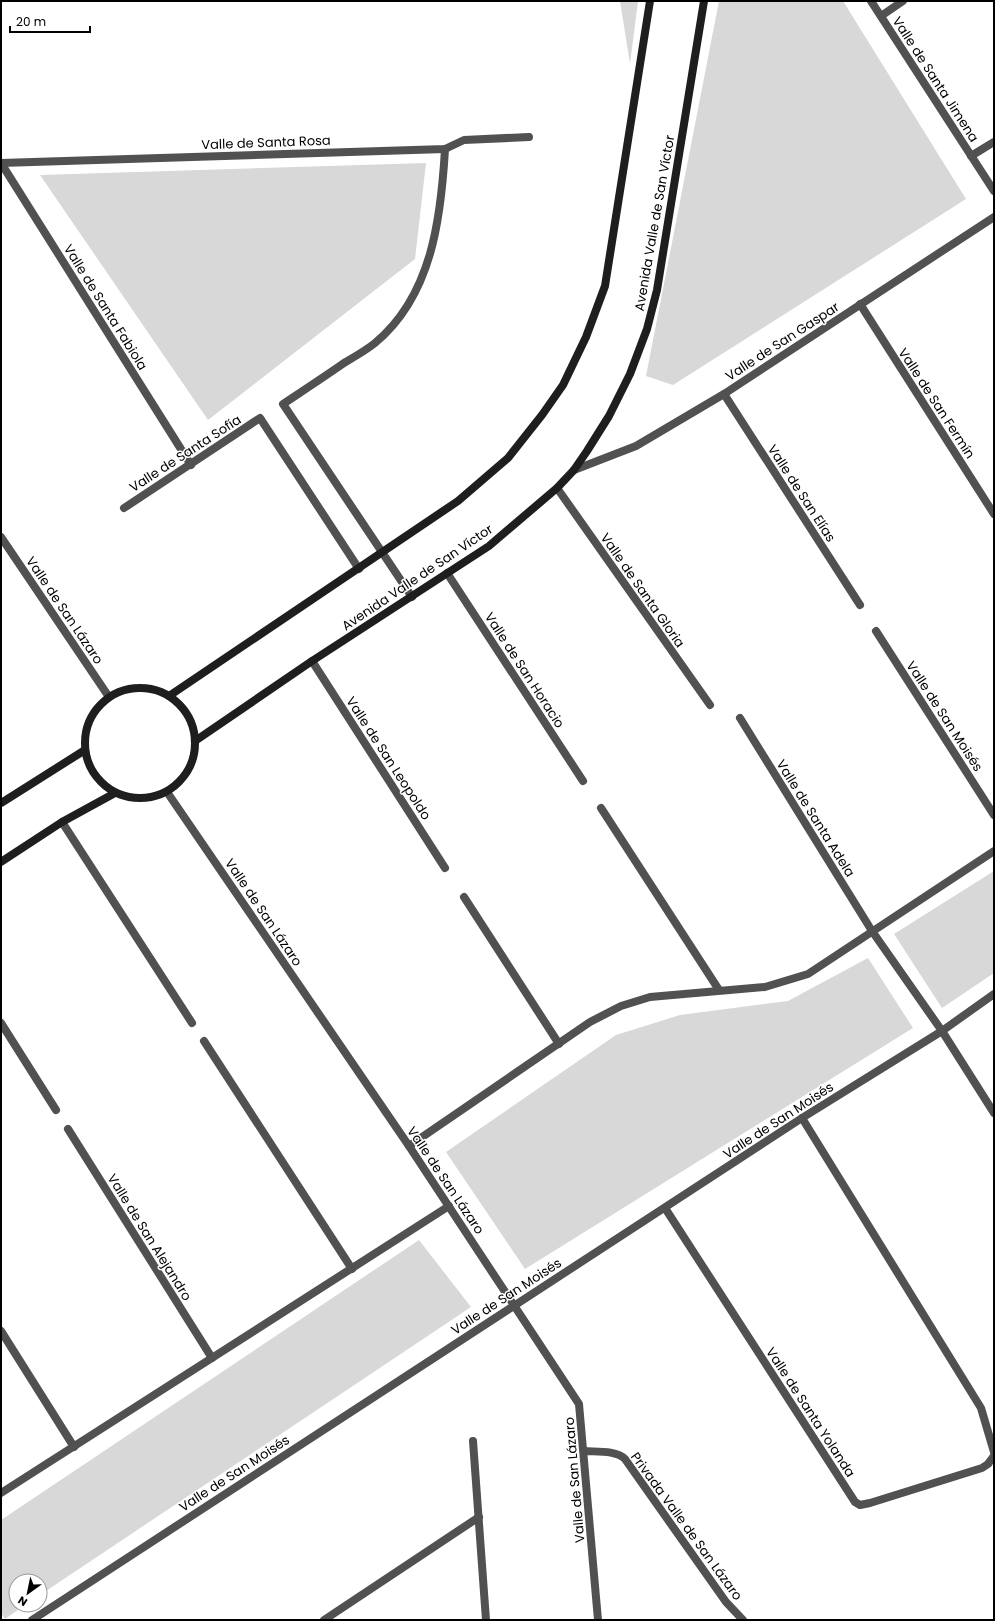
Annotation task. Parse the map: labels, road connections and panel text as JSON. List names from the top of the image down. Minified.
{"streets":{"street":["Valle de Santa Jimena","Valle de Santa Rosa","Avenida Valle de San Víctor","Valle de Santa Fabiola","Valle de San Gaspar","Valle de San Fermín","Valle de Santa Sofía","Valle de San Elías","Valle de Santa Gloria","Valle de San Lázaro","Valle de San Horacio","Valle de San Moisés","Valle de San Leopoldo","Valle de Santa Adela","Valle de San Alejandro","Valle de Santa Yolanda","Privada Valle de San Lázaro"]},"crossings":[["Valle de Santa Rosa","Valle de Santa Fabiola"],["Avenida Valle de San Víctor","Valle de San Gaspar"],["Avenida Valle de San Víctor","Valle de Santa Gloria"],["Avenida Valle de San Víctor","Valle de San Lázaro"],["Avenida Valle de San Víctor","Valle de San Horacio"],["Avenida Valle de San Víctor","Valle de San Leopoldo"],["Valle de Santa Fabiola","Valle de Santa Sofía"],["Valle de San Gaspar","Valle de San Fermín"],["Valle de San Gaspar","Valle de San Elías"],["Valle de San Lázaro","Valle de San Moisés"],["Valle de San Lázaro","Privada Valle de San Lázaro"],["Valle de San Moisés","Valle de Santa Adela"],["Valle de San Moisés","Valle de Santa Yolanda"]],"scale_bar":"20 m","north":"bottom left"}
